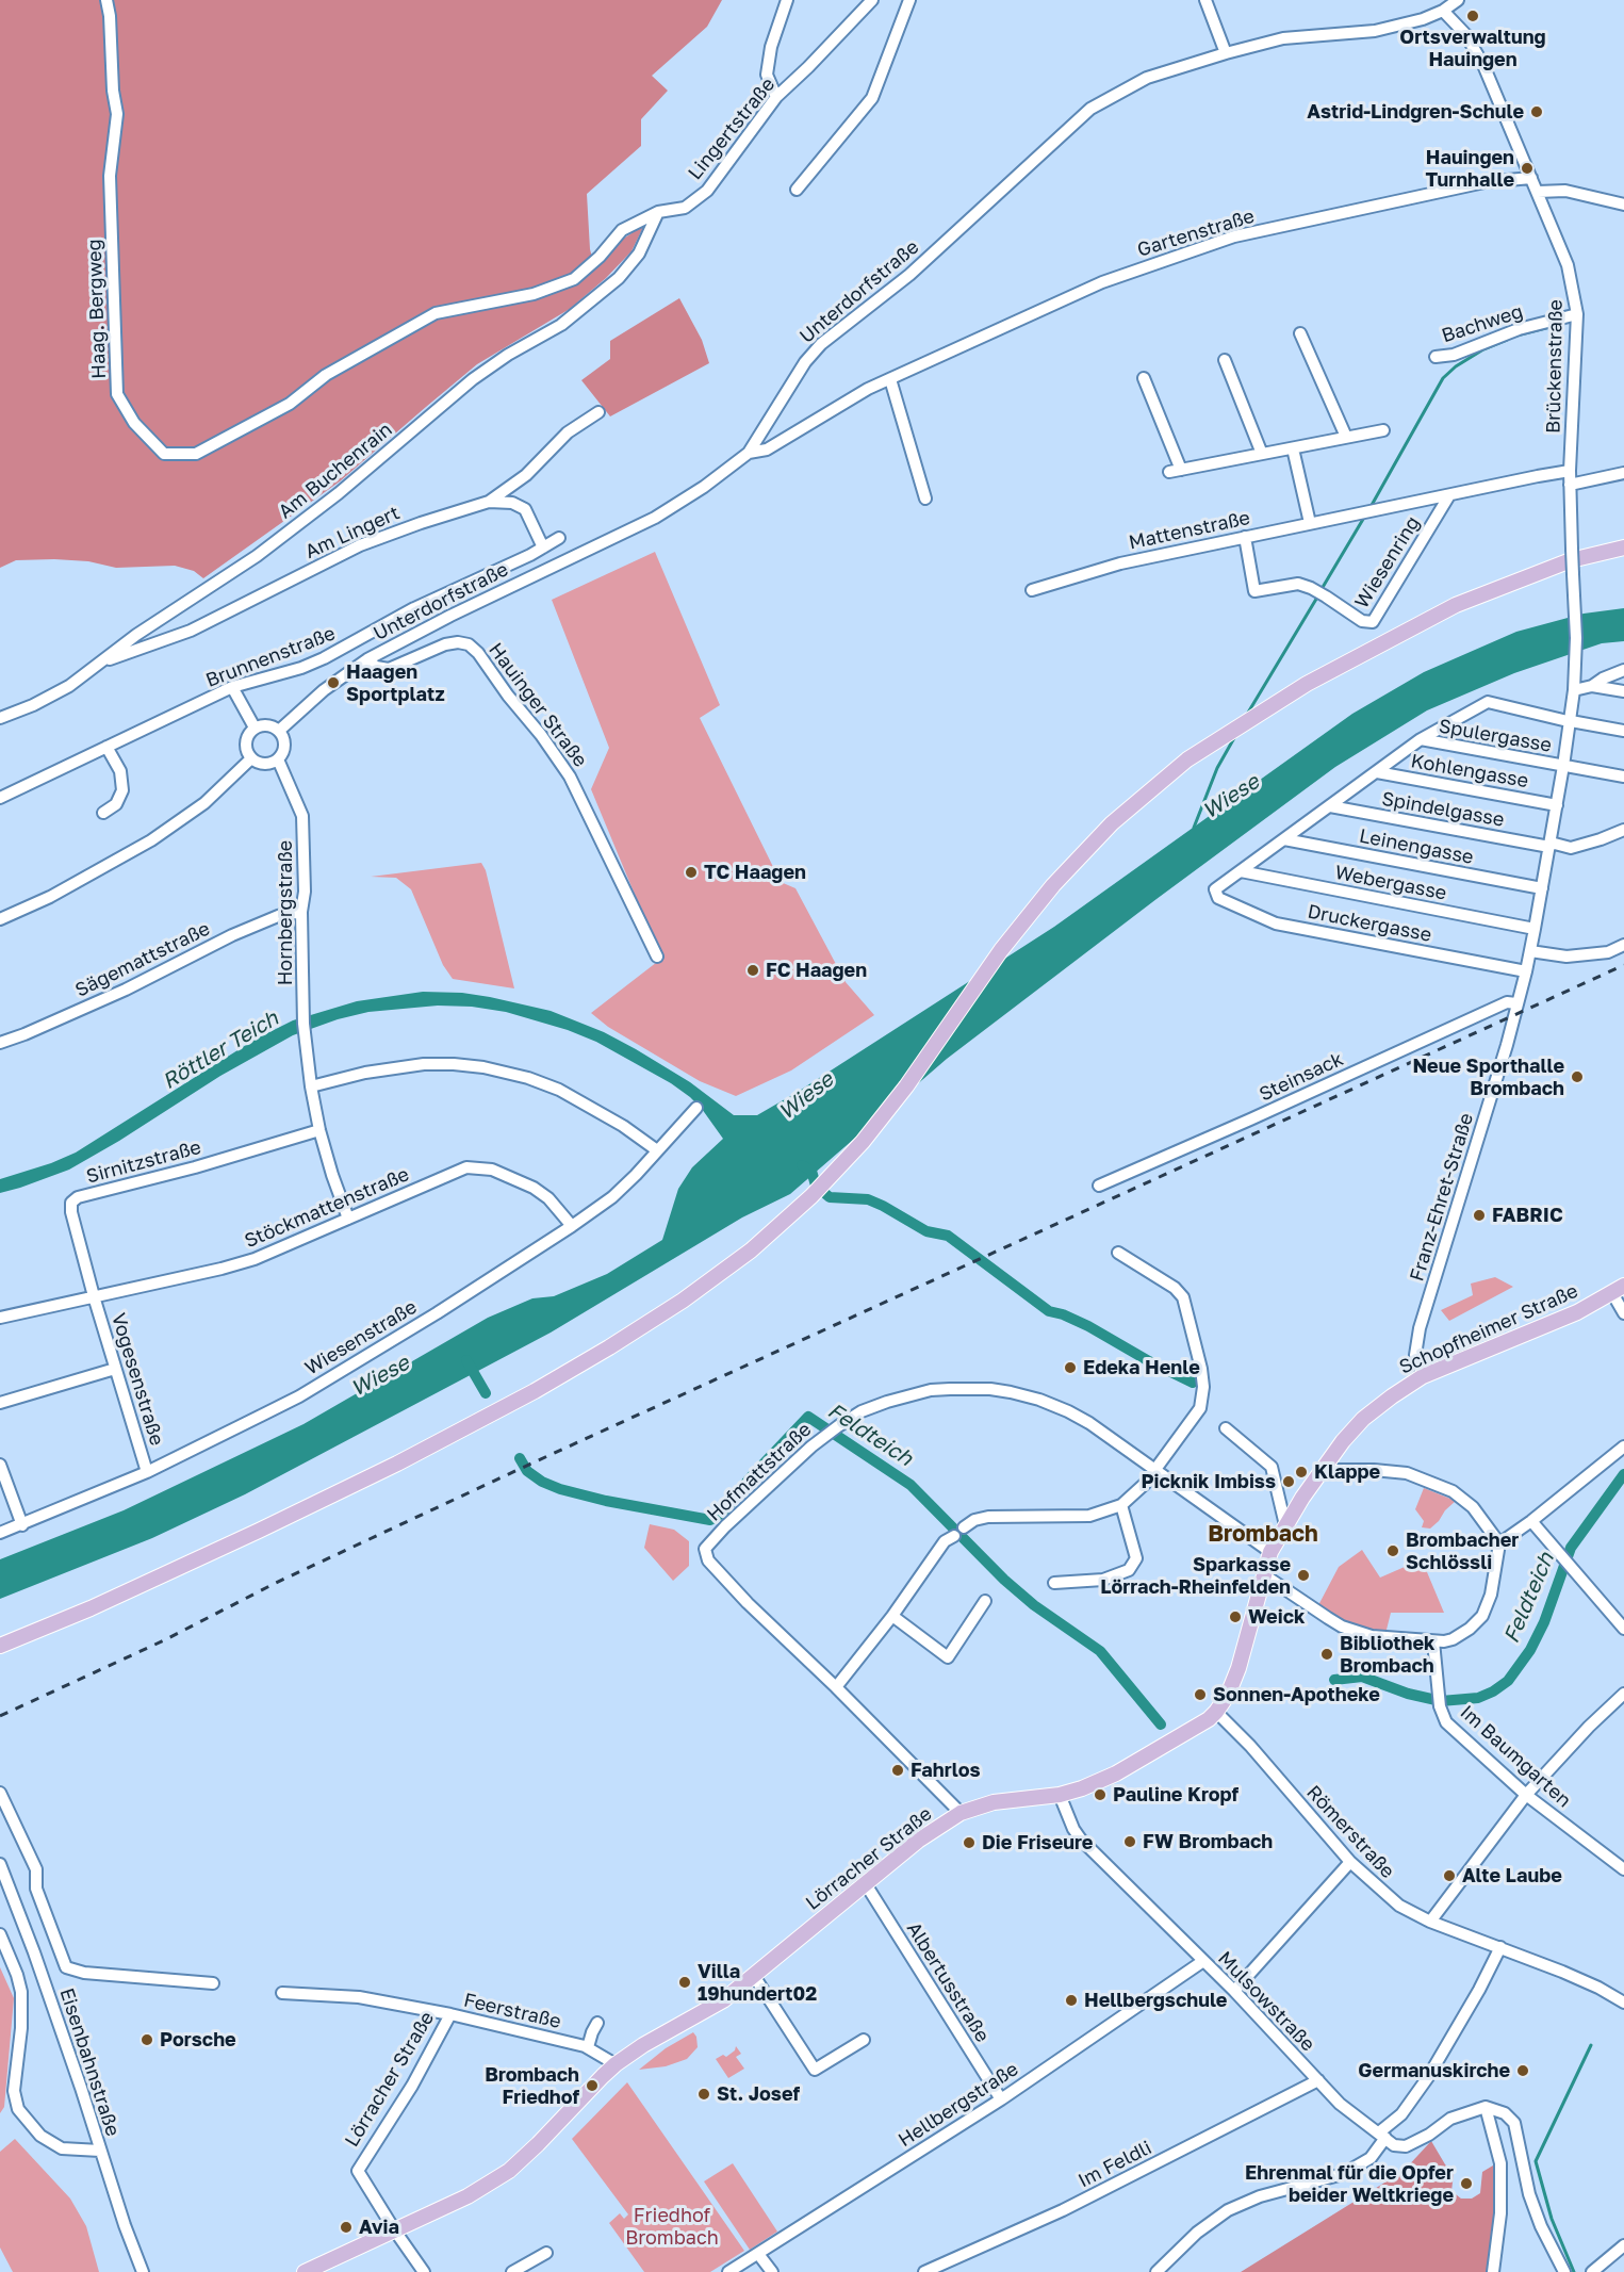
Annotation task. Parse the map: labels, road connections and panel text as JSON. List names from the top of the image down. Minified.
{"streets":{"main road":["Schopfheimer Straße","Lörracher Straße"],"street":["Lingertstraße","Gartenstraße","Unterdorfstraße","Haag. Bergweg","Bachweg","Brückenstraße","Am Buchenrain","Mattenstraße","Am Lingert","Wiesenring","Brunnenstraße","Hauinger Straße","Spulergasse","Kohlengasse","Spindelgasse","Leinengasse","Webergasse","Hornbergstraße","Druckergasse","Sägemattstraße","Steinsack","Sirnitzstraße","Franz-Ehret-Straße","Stöckmattenstraße","Wiesenstraße","Vogesenstraße","Hofmattstraße","Im Baumgarten","Römerstraße","Albertusstraße","Mulsowstraße","Feerstraße","Eisenbahnstraße","Hellbergstraße","Im Feldli"]},"crossings":[["Lingertstraße","Haag. Bergweg"],["Lingertstraße","Am Buchenrain"],["Gartenstraße","Unterdorfstraße"],["Gartenstraße","Brückenstraße"],["Unterdorfstraße","Brückenstraße"],["Unterdorfstraße","Hauinger Straße"],["Unterdorfstraße","Hornbergstraße"],["Bachweg","Brückenstraße"],["Brückenstraße","Wiesenring"],["Am Buchenrain","Am Lingert"],["Mattenstraße","Wiesenring"],["Spindelgasse","Franz-Ehret-Straße"],["Leinengasse","Franz-Ehret-Straße"],["Webergasse","Druckergasse"],["Webergasse","Franz-Ehret-Straße"],["Hornbergstraße","Sägemattstraße"],["Hornbergstraße","Sirnitzstraße"],["Hornbergstraße","Stöckmattenstraße"],["Druckergasse","Franz-Ehret-Straße"],["Steinsack","Franz-Ehret-Straße"],["Sirnitzstraße","Stöckmattenstraße"],["Sirnitzstraße","Vogesenstraße"],["Franz-Ehret-Straße","Schopfheimer Straße"],["Stöckmattenstraße","Wiesenstraße"],["Stöckmattenstraße","Vogesenstraße"],["Schopfheimer Straße","Hofmattstraße"],["Schopfheimer Straße","Im Baumgarten"],["Schopfheimer Straße","Lörracher Straße"],["Wiesenstraße","Vogesenstraße"],["Hofmattstraße","Im Baumgarten"],["Hofmattstraße","Lörracher Straße"],["Im Baumgarten","Lörracher Straße"],["Römerstraße","Lörracher Straße"],["Lörracher Straße","Albertusstraße"],["Lörracher Straße","Mulsowstraße"],["Lörracher Straße","Feerstraße"],["Albertusstraße","Hellbergstraße"],["Mulsowstraße","Hellbergstraße"],["Mulsowstraße","Im Feldli"]],"districts":["Brombach"],"water":["Wiese","Röttler Teich","Feldteich"],"parks":["Friedhof Brombach"],"places":["Ortsverwaltung Hauingen","Astrid-Lindgren-Schule","Hauingen Turnhalle","Haagen Sportplatz","TC Haagen","FC Haagen","Neue Sporthalle Brombach","FABRIC","Edeka Henle","Klappe","Picknik Imbiss","Brombacher Schlössli","Sparkasse Lörrach-Rheinfelden","Weick","Bibliothek Brombach","Sonnen-Apotheke","Fahrlos","Pauline Kropf","FW Brombach","Die Friseure","Alte Laube","Villa 19hundert02","Hellbergschule","Porsche","Germanuskirche","Brombach Friedhof","St. Josef","Ehrenmal für die Opfer beider Weltkriege","Avia"]}
